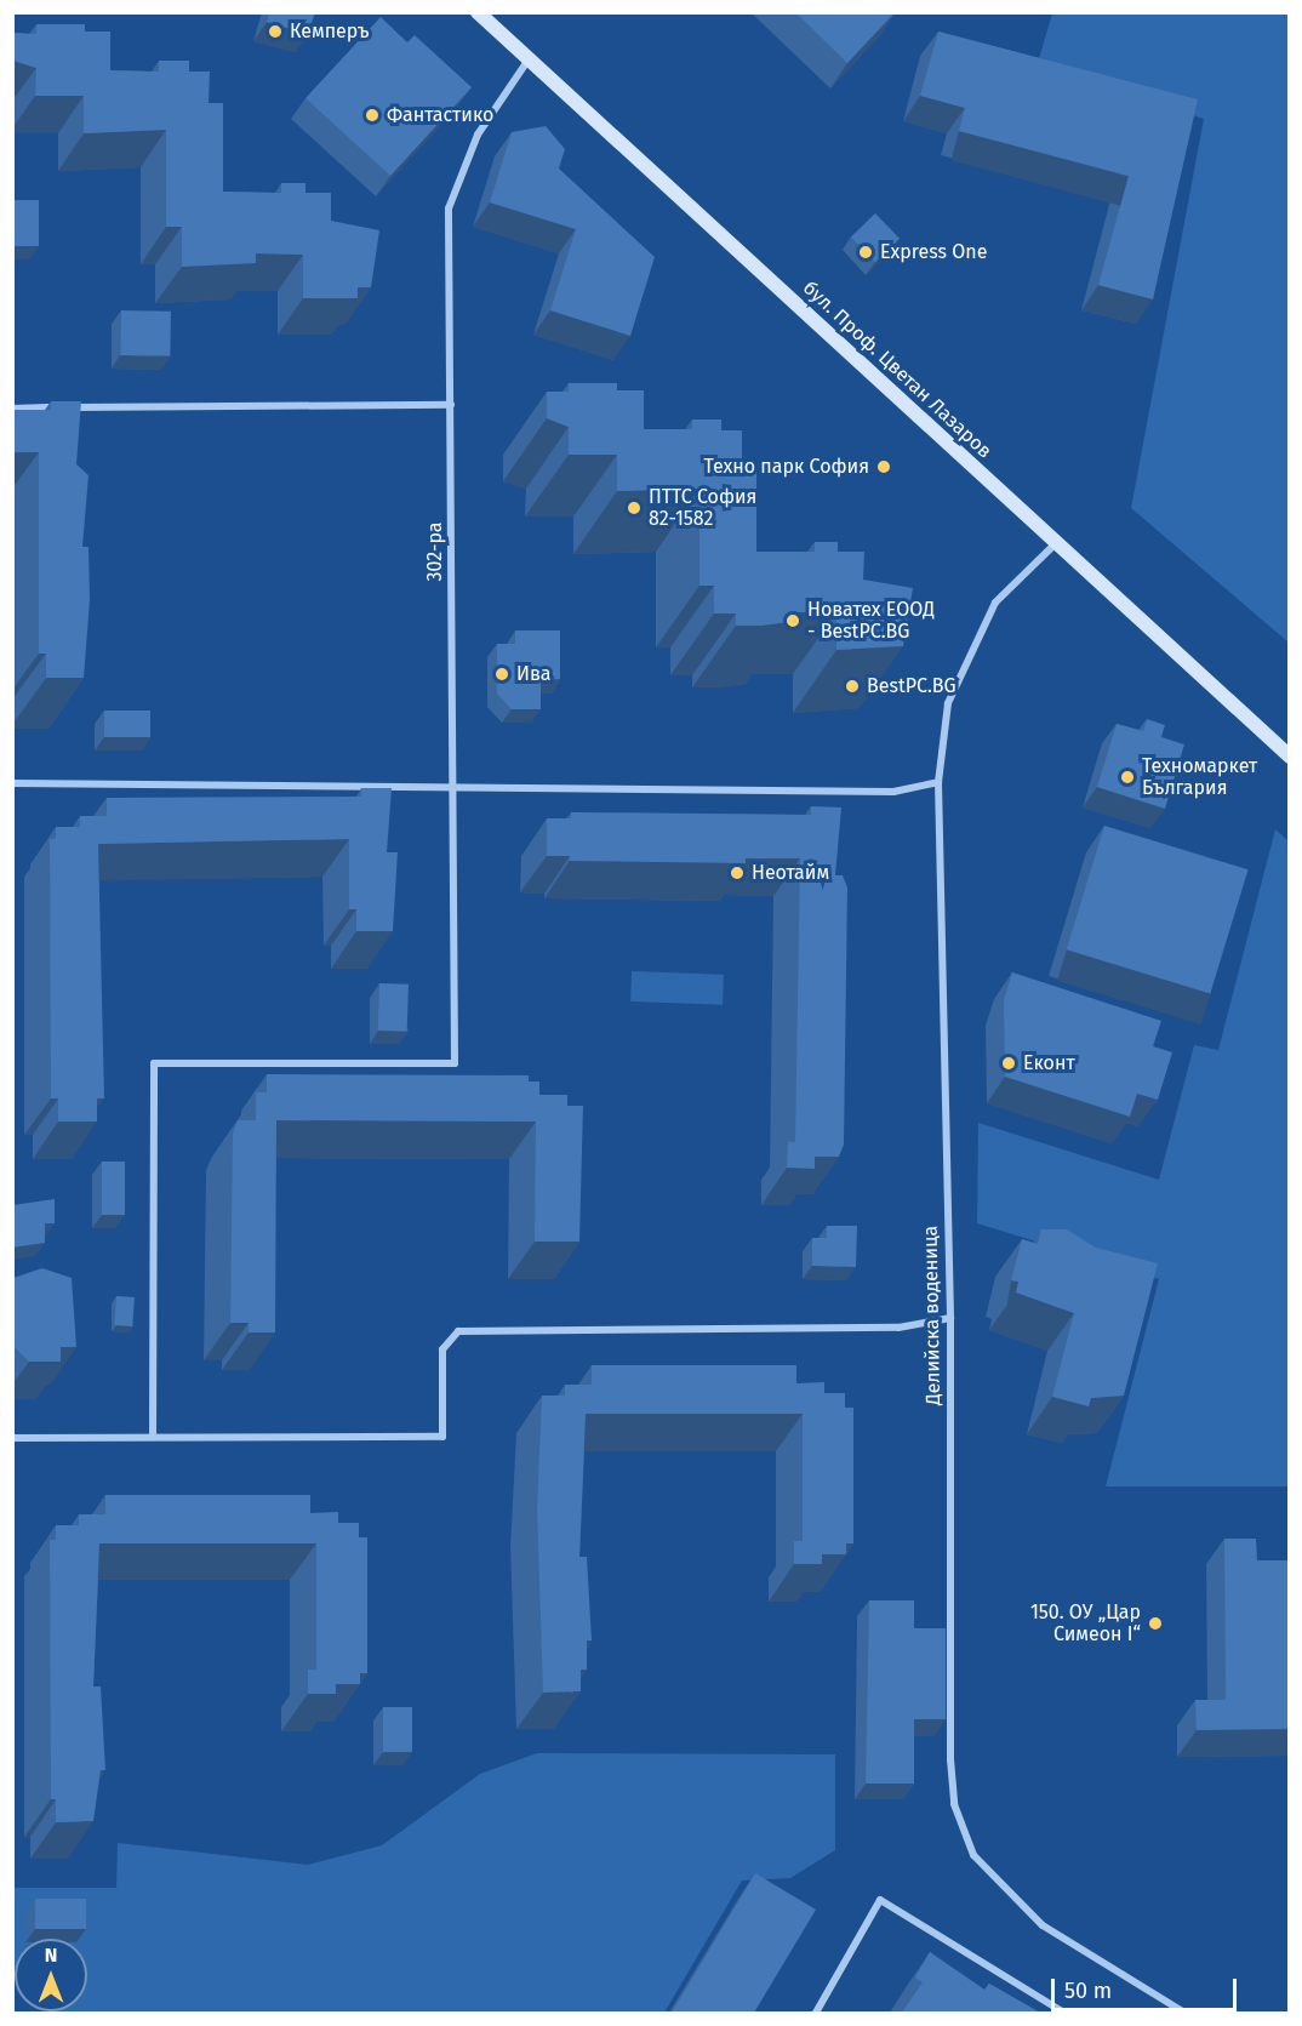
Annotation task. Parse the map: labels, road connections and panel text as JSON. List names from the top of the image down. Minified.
{"streets":{"main road":["бул. Проф. Цветан Лазаров"],"street":["302-ра","Делийска воденица"]},"crossings":[["бул. Проф. Цветан Лазаров","302-ра"],["бул. Проф. Цветан Лазаров","Делийска воденица"]],"places":["Кемперъ","Фантастико","Express One","Техно парк София","ПТТС София 82-1582","Новатех ЕООД - BestPC.BG","Ива","BestPC.BG","Техномаркет България","Неотайм","Еконт","150. ОУ „Цар Симеон I“"],"scale_bar":"50 m","north":"top"}
